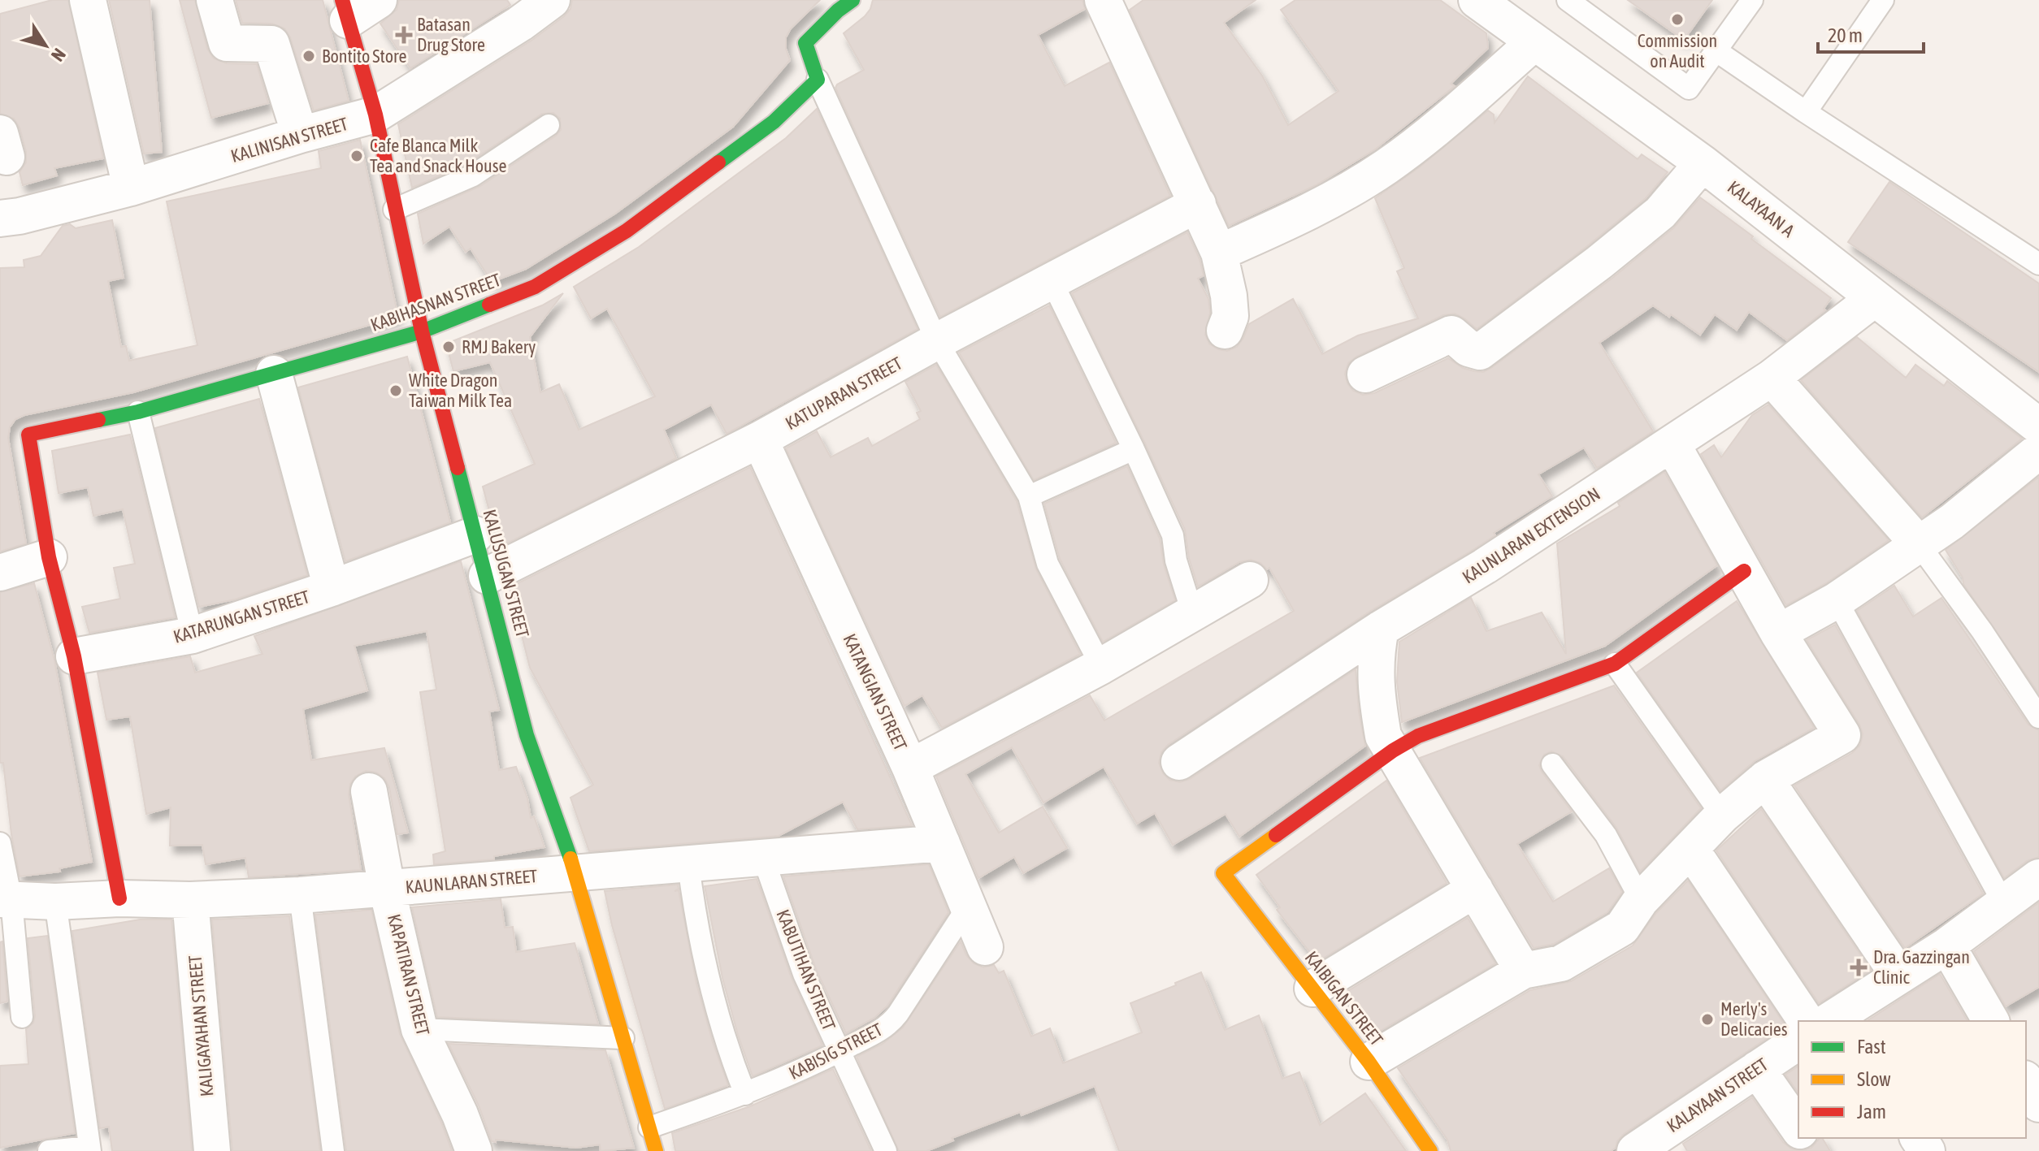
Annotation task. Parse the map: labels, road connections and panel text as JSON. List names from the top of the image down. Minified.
{"streets":{"street":["KALINISAN STREET","KALAYAAN A","KABIHASNAN STREET","KATUPARAN STREET","KAUNLARAN EXTENSION","KALUSUGAN STREET","KATARUNGAN STREET","KATANGIAN STREET","KAUNLARAN STREET","KAPATIRAN STREET","KAIBIGAN STREET","KALIGAYAHAN STREET","KALAYAAN STREET"],"lane":["KABUTIHAN STREET","KABISIG STREET"]},"crossings":[["KALINISAN STREET","KALUSUGAN STREET"],["KALAYAAN A","KAUNLARAN EXTENSION"],["KABIHASNAN STREET","KALUSUGAN STREET"],["KATUPARAN STREET","KALUSUGAN STREET"],["KATUPARAN STREET","KATANGIAN STREET"],["KALUSUGAN STREET","KATARUNGAN STREET"],["KALUSUGAN STREET","KAUNLARAN STREET"],["KALUSUGAN STREET","KABISIG STREET"],["KATANGIAN STREET","KAUNLARAN STREET"],["KATANGIAN STREET","KABISIG STREET"],["KAUNLARAN STREET","KABUTIHAN STREET"],["KAUNLARAN STREET","KAPATIRAN STREET"],["KAUNLARAN STREET","KALIGAYAHAN STREET"],["KABUTIHAN STREET","KABISIG STREET"]],"places":{"other":["Commission on Audit","Bontito Store","Cafe Blanca Milk Tea and Snack House","RMJ Bakery","White Dragon Taiwan Milk Tea","Merly's Delicacies"],"health":["Batasan Drug Store","Dra. Gazzingan Clinic"]},"legend":["Fast","Slow","Jam"],"scale_bar":"20 m","north":"bottom right"}
